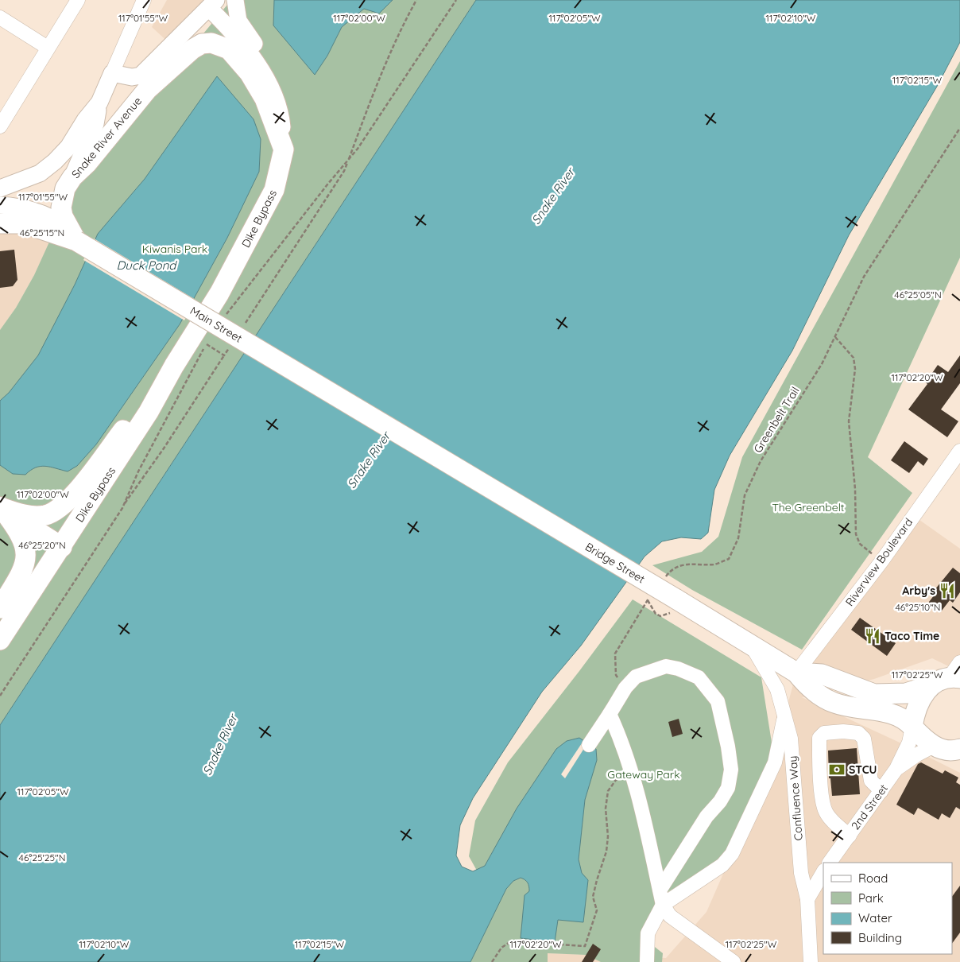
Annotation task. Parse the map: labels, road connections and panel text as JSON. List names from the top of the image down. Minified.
{"streets":{"highway":["Snake River Avenue","Dike Bypass","Main Street","Bridge Street"],"street":["Riverview Boulevard","Confluence Way","2nd Street"],"path":["Greenbelt Trail"]},"crossings":[["Snake River Avenue","Dike Bypass"],["Snake River Avenue","Main Street"],["Main Street","Bridge Street"],["Riverview Boulevard","Bridge Street"],["Bridge Street","Confluence Way"],["Bridge Street","2nd Street"]],"water":["Snake River","Duck Pond"],"parks":["Kiwanis Park","The Greenbelt","Gateway Park"],"places":{"restaurant":["Arby's","Taco Time"],"bank":["STCU"]},"legend":["Road","Park","Water","Building"],"coordinates":["117°01'55\"W","117°02'00\"W","117°02'05\"W","117°02'10\"W","117°02'15\"W","46°25'15\"N","46°25'05\"N","117°02'20\"W","46°25'20\"N","46°25'10\"N","117°02'25\"W","46°25'25\"N"]}
